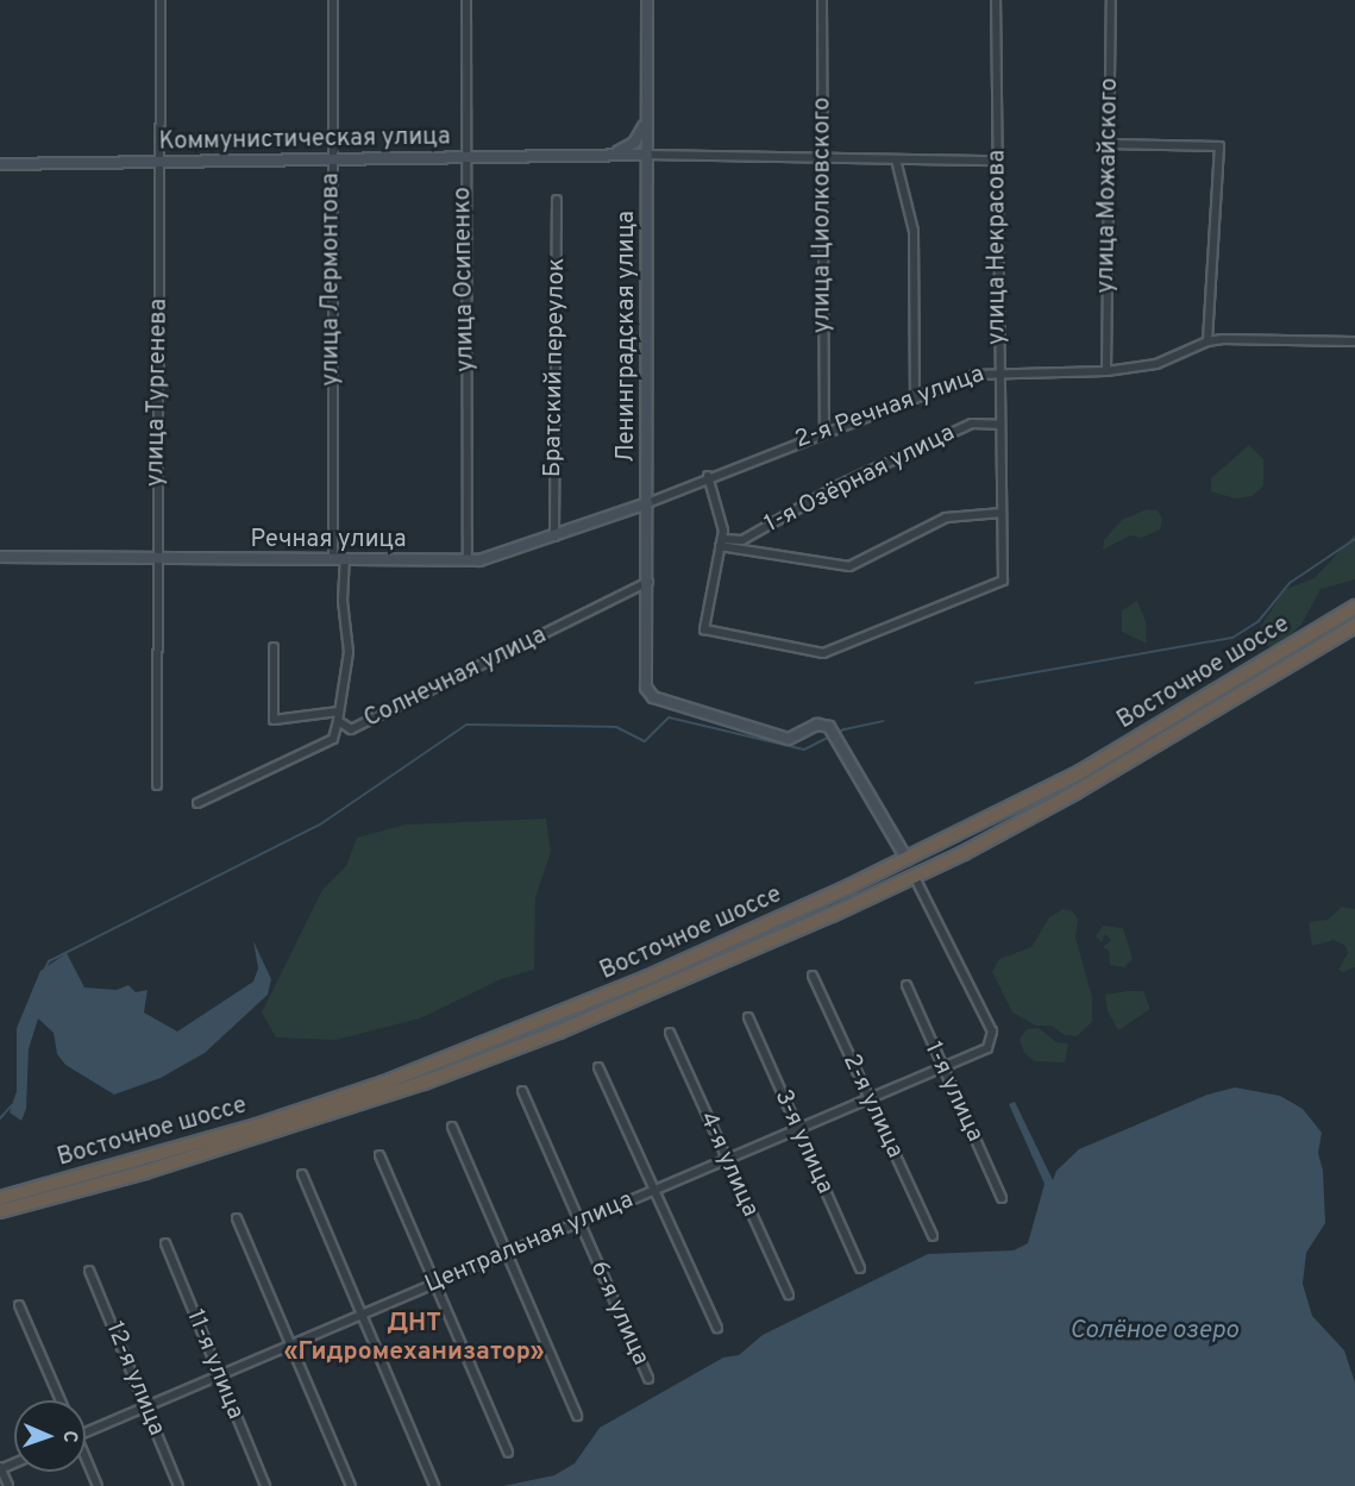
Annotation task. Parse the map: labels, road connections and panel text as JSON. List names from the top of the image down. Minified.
{"streets":{"highway":["Восточное шоссе"],"street":["Коммунистическая улица","улица Можайского","улица Циолковского","улица Некрасова","улица Лермонтова","улица Осипенко","Ленинградская улица","Братский переулок","улица Тургенева","2-я Речная улица","1-я Озёрная улица","Речная улица","Солнечная улица","1-я улица","2-я улица","3-я улица","4-я улица","Центральная улица","6-я улица","11-я улица","12-я улица"]},"crossings":[["Коммунистическая улица","улица Циолковского"],["Коммунистическая улица","улица Некрасова"],["Коммунистическая улица","улица Лермонтова"],["Коммунистическая улица","улица Осипенко"],["Коммунистическая улица","Ленинградская улица"],["Коммунистическая улица","улица Тургенева"],["улица Можайского","2-я Речная улица"],["улица Циолковского","2-я Речная улица"],["улица Некрасова","2-я Речная улица"],["улица Некрасова","1-я Озёрная улица"],["улица Лермонтова","Речная улица"],["улица Осипенко","Речная улица"],["Ленинградская улица","2-я Речная улица"],["Ленинградская улица","Речная улица"],["Ленинградская улица","Восточное шоссе"],["Ленинградская улица","Солнечная улица"],["Братский переулок","Речная улица"],["улица Тургенева","Речная улица"],["2-я Речная улица","Речная улица"],["Восточное шоссе","Центральная улица"],["1-я улица","Центральная улица"],["2-я улица","Центральная улица"],["3-я улица","Центральная улица"],["4-я улица","Центральная улица"],["Центральная улица","6-я улица"],["Центральная улица","11-я улица"],["Центральная улица","12-я улица"]],"districts":["ДНТ «Гидромеханизатор»"],"water":["Солёное озеро"],"north":"right"}
